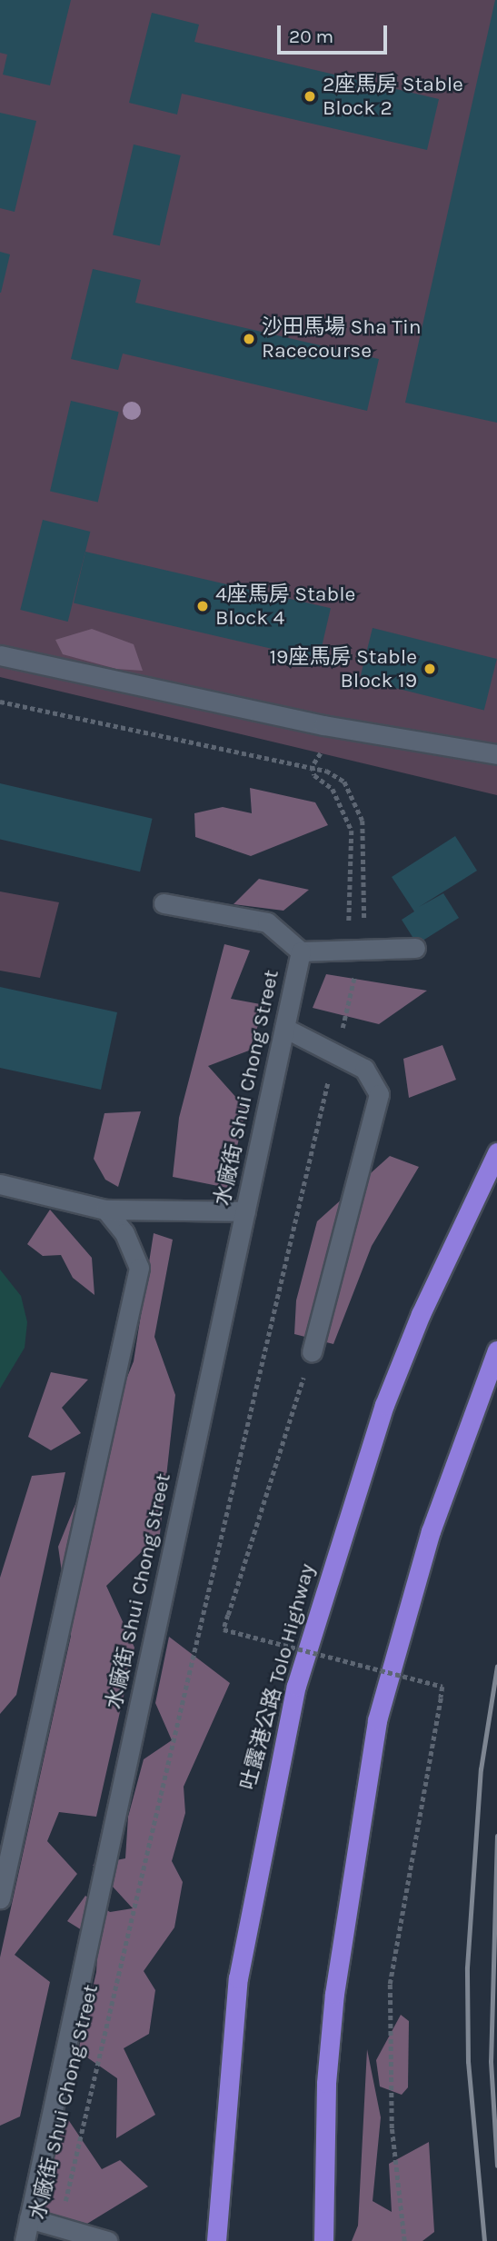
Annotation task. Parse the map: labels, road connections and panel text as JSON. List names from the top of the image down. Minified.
{"streets":{"highway":["吐露港公路 Tolo Highway"],"street":["水廠街 Shui Chong Street"]},"places":["2座馬房 Stable Block 2","沙田馬場 Sha Tin Racecourse","4座馬房 Stable Block 4","19座馬房 Stable Block 19"],"scale_bar":"20 m"}
